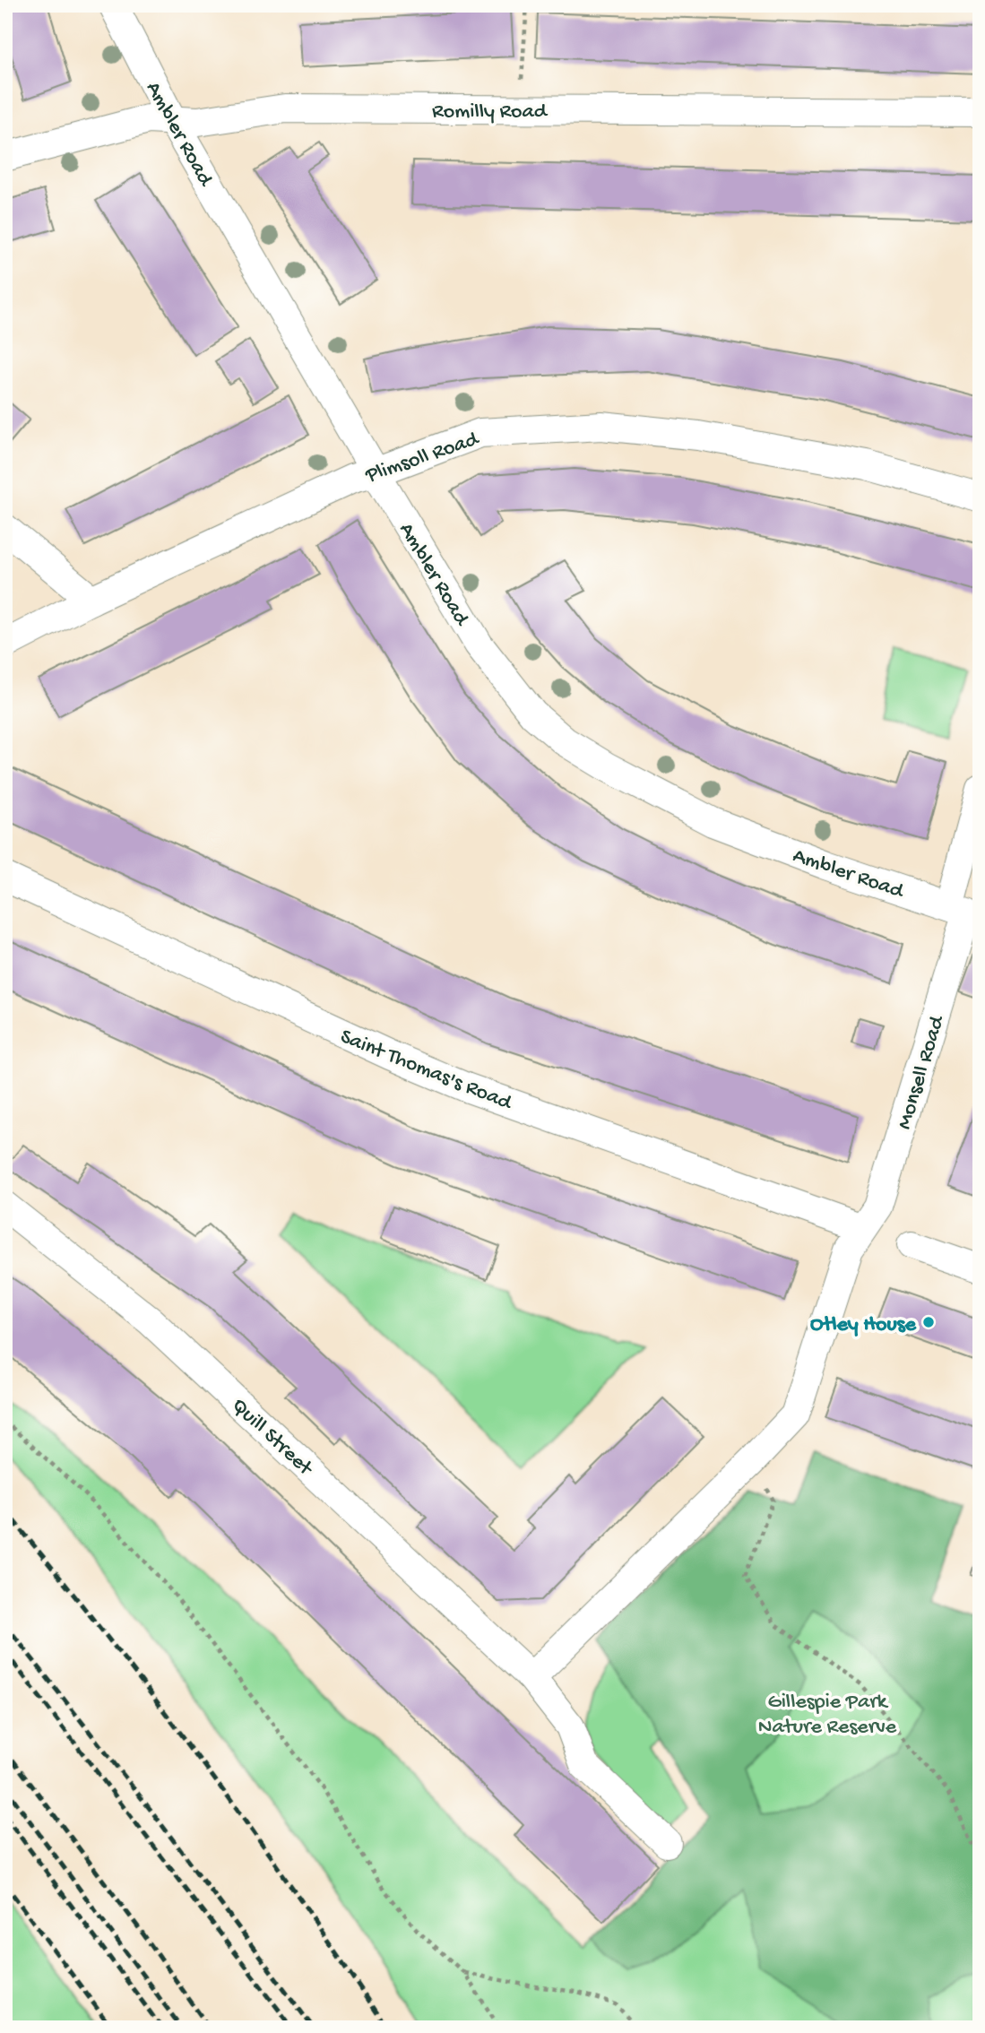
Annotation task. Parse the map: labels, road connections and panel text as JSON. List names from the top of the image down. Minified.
{"streets":{"street":["Romilly Road","Ambler Road","Plimsoll Road","Saint Thomas's Road","Monsell Road","Quill Street"]},"crossings":[["Romilly Road","Ambler Road"],["Ambler Road","Plimsoll Road"],["Ambler Road","Monsell Road"],["Saint Thomas's Road","Monsell Road"]],"parks":["Gillespie Park Nature Reserve"],"places":["Otley House"]}
